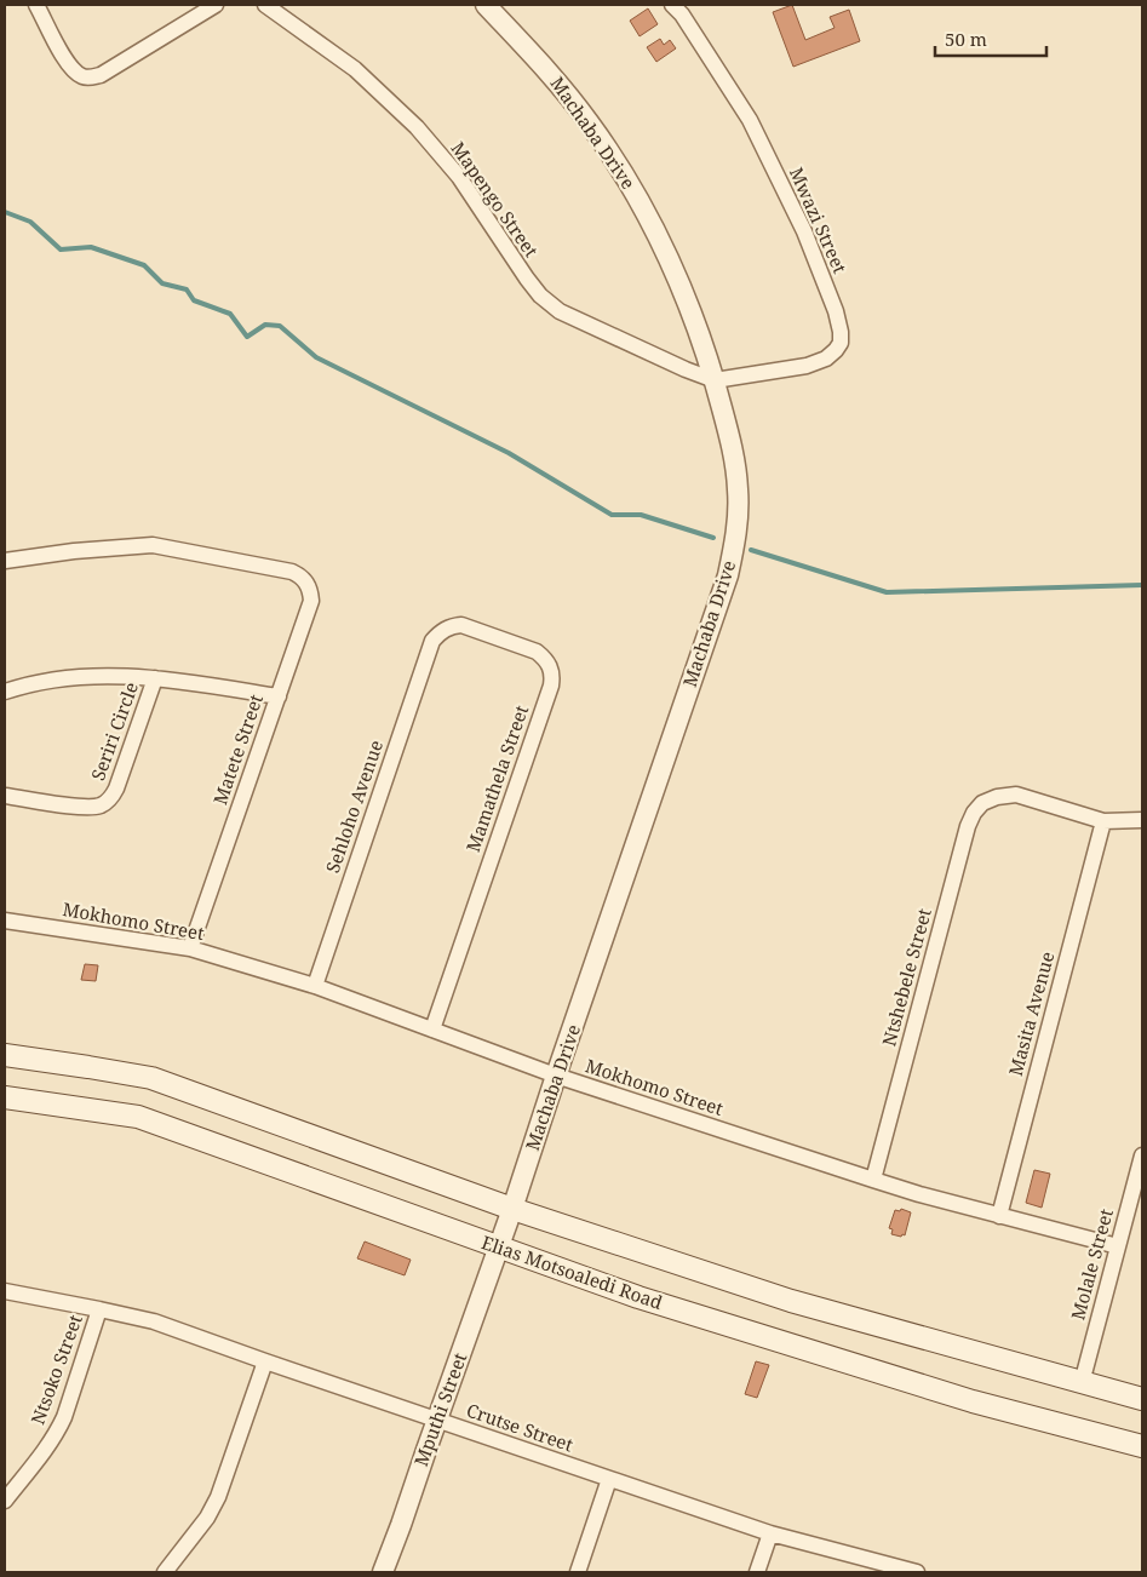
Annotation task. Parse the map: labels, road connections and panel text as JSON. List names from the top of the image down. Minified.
{"streets":{"main road":["Elias Motsoaledi Road"],"street":["Machaba Drive","Mapengo Street","Mwazi Street","Seriri Circle","Matete Street","Mamathela Street","Sehloho Avenue","Mokhomo Street","Ntshebele Street","Masita Avenue","Molale Street","Ntsoko Street","Mputhi Street","Crutse Street"]},"crossings":[["Machaba Drive","Mapengo Street"],["Machaba Drive","Mwazi Street"],["Machaba Drive","Mokhomo Street"],["Machaba Drive","Elias Motsoaledi Road"],["Machaba Drive","Mputhi Street"],["Mapengo Street","Mwazi Street"],["Seriri Circle","Matete Street"],["Matete Street","Mokhomo Street"],["Mamathela Street","Sehloho Avenue"],["Mamathela Street","Mokhomo Street"],["Sehloho Avenue","Mokhomo Street"],["Mokhomo Street","Ntshebele Street"],["Mokhomo Street","Masita Avenue"],["Mokhomo Street","Molale Street"],["Ntshebele Street","Masita Avenue"],["Elias Motsoaledi Road","Mputhi Street"],["Ntsoko Street","Crutse Street"],["Mputhi Street","Crutse Street"]],"scale_bar":"50 m"}
